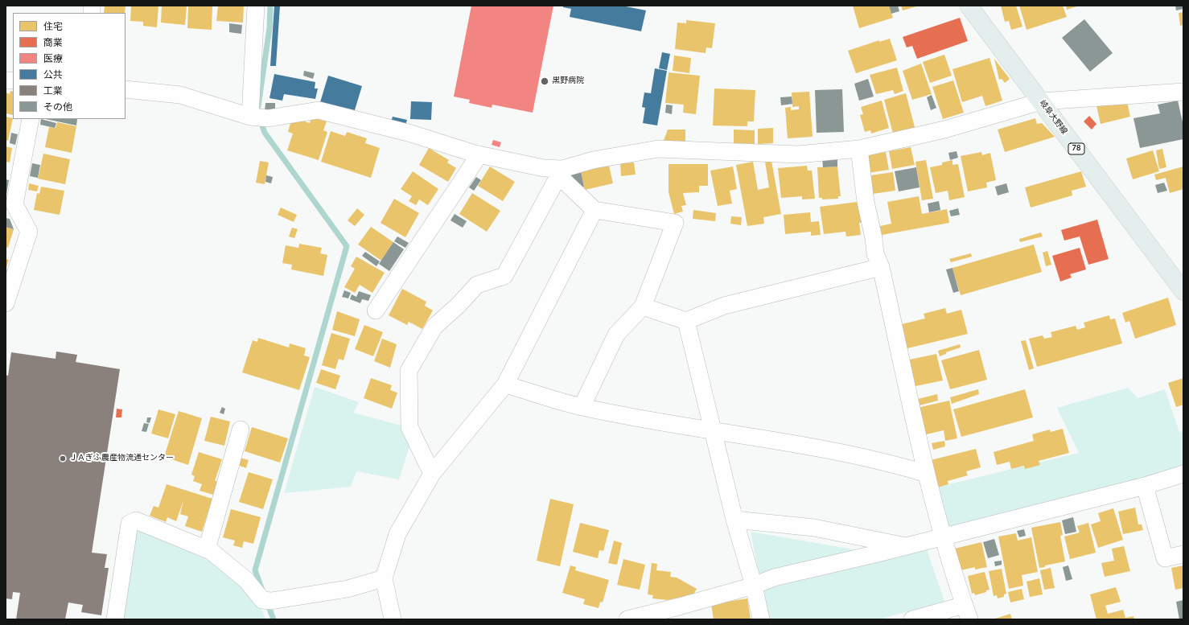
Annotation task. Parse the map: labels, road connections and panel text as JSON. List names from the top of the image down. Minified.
{"streets":{"main road":["岐阜大野線","78"]},"places":["黒野病院","ＪＡぎふ農産物流通センター"],"legend":["住宅","商業","医療","公共","工業","その他"]}
